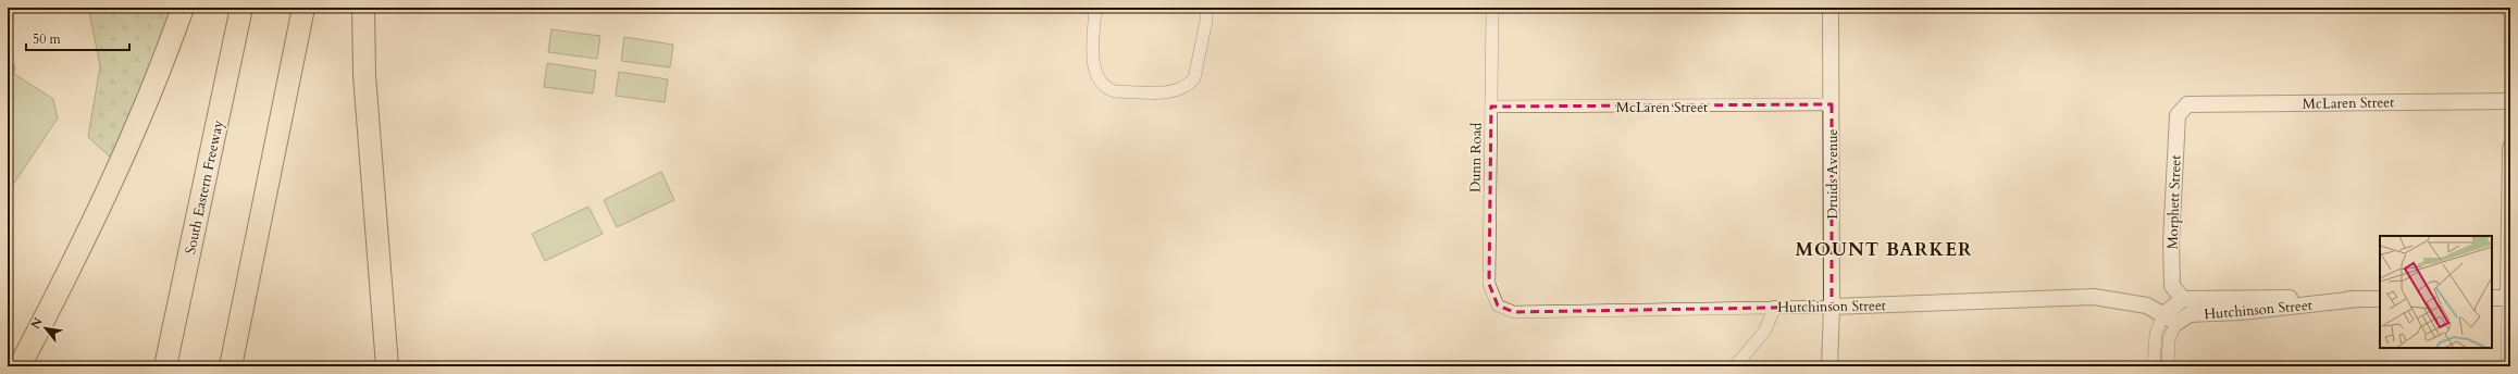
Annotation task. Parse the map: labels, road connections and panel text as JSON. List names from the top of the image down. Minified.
{"streets":{"highway":["South Eastern Freeway"],"street":["McLaren Street","Dunn Road","Druids Avenue","Morphett Street","Hutchinson Street"]},"crossings":[["McLaren Street","Dunn Road"],["McLaren Street","Druids Avenue"],["McLaren Street","Morphett Street"],["Dunn Road","Hutchinson Street"],["Druids Avenue","Hutchinson Street"],["Morphett Street","Hutchinson Street"]],"districts":["MOUNT BARKER"],"scale_bar":"50 m","north":"top left"}
